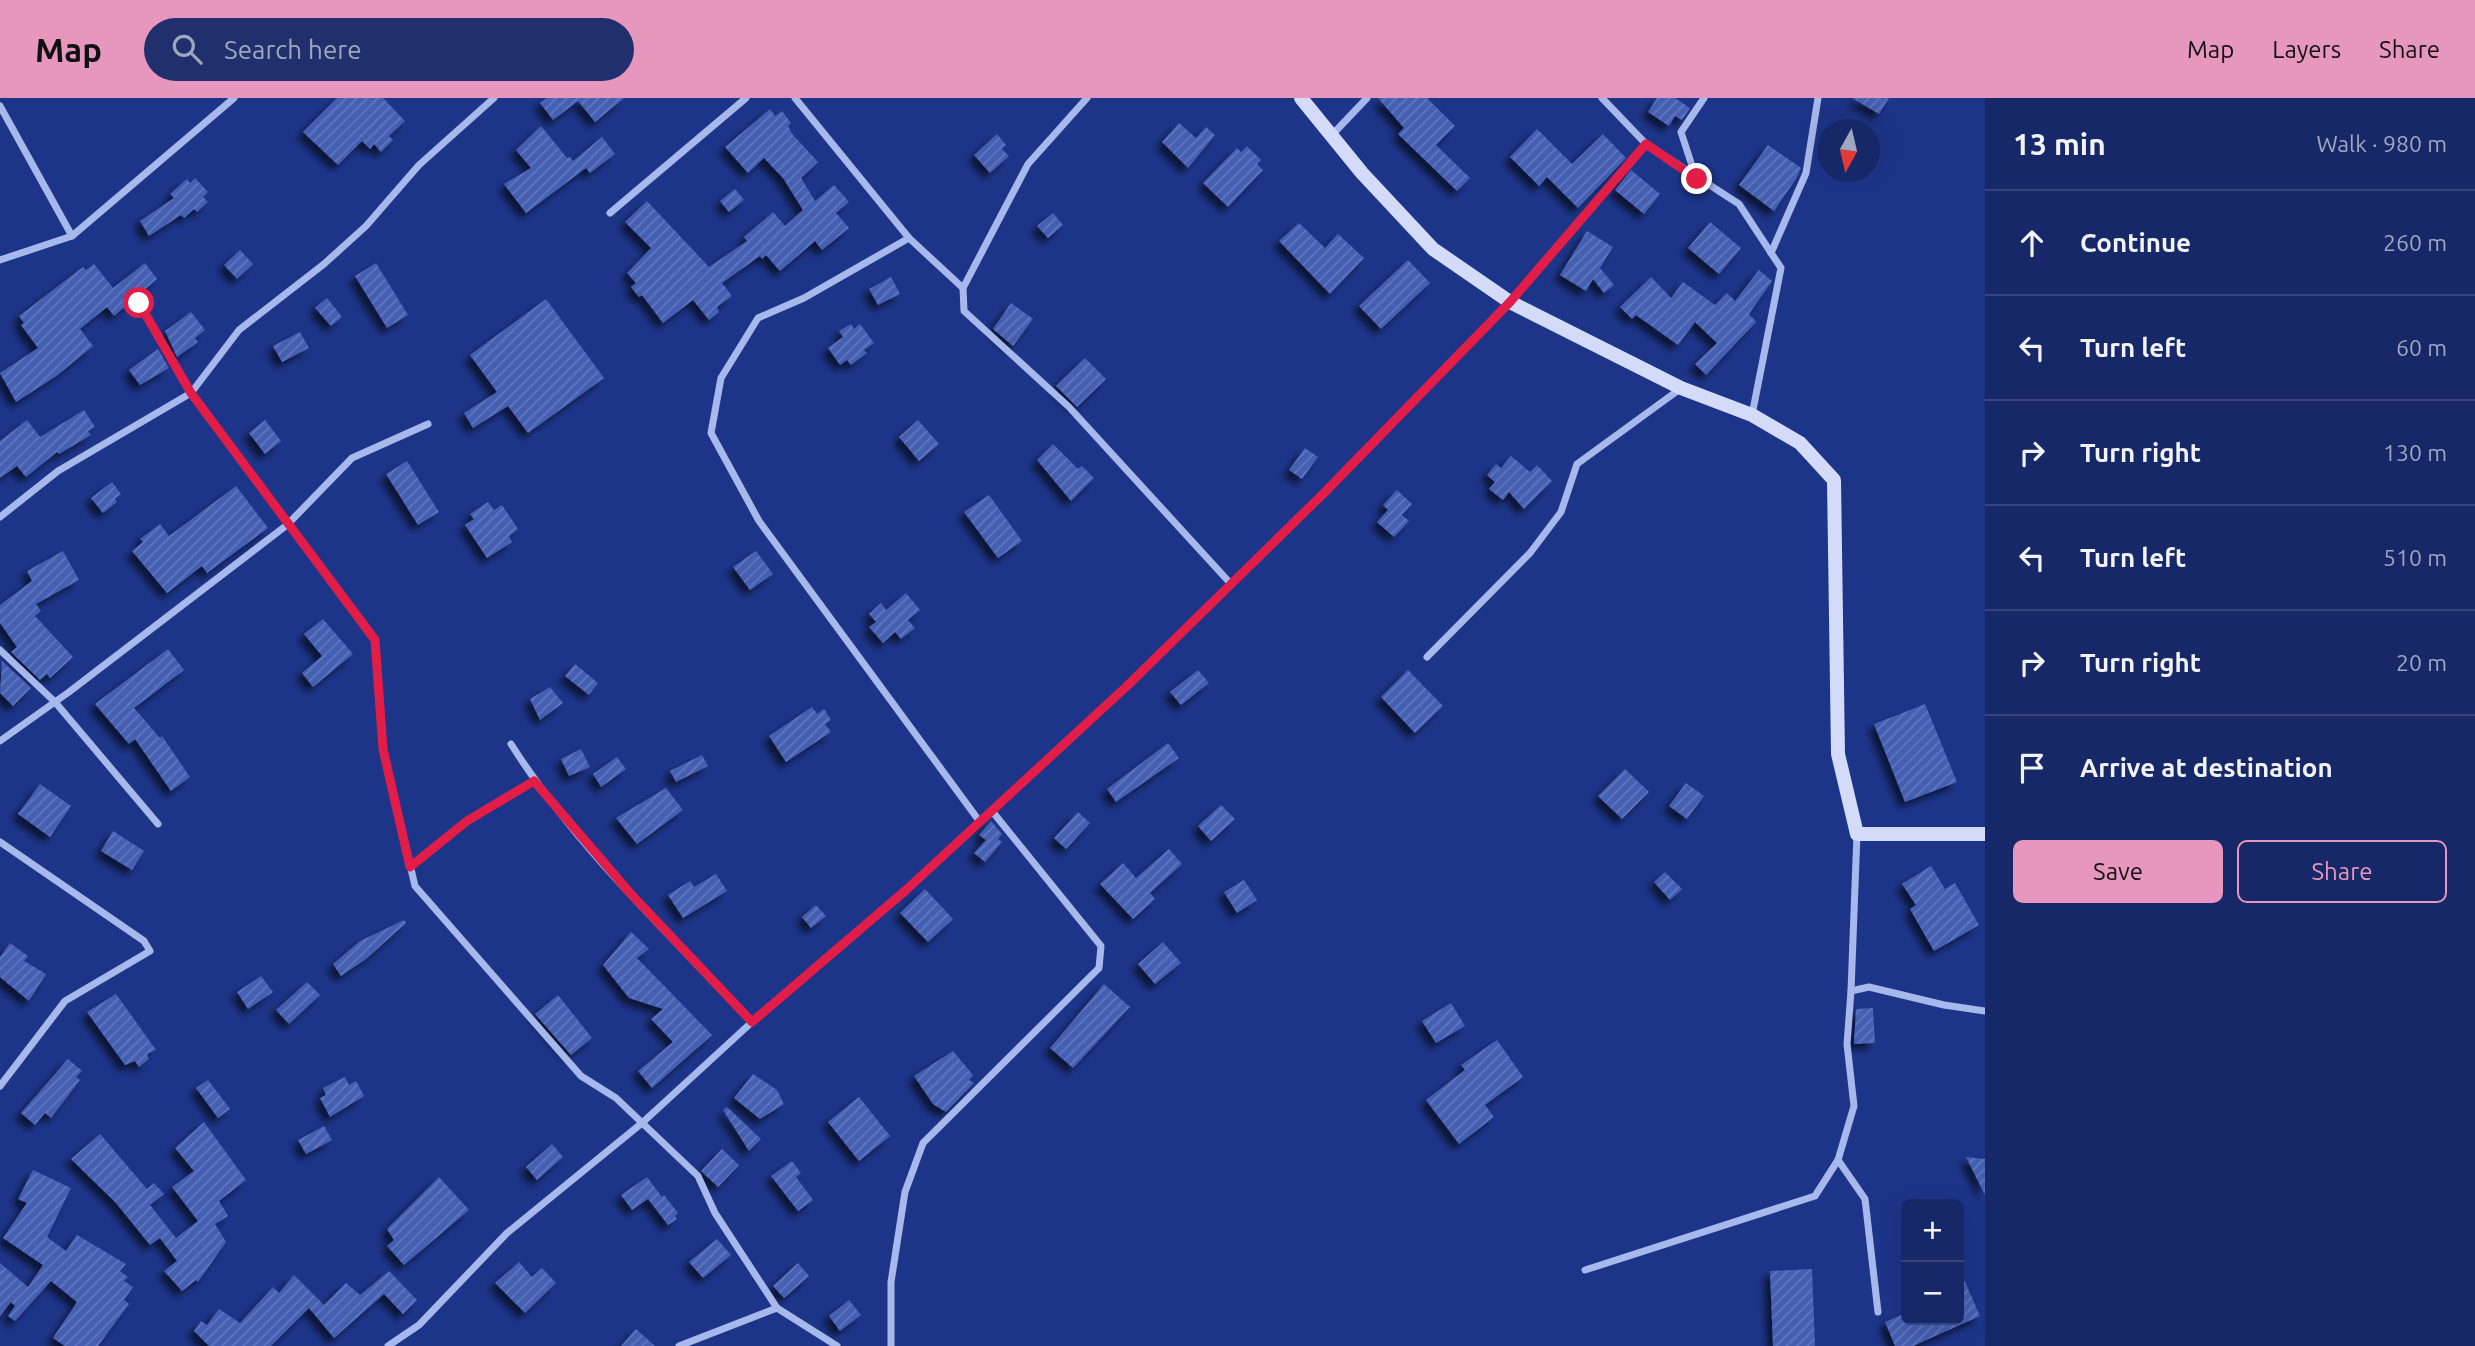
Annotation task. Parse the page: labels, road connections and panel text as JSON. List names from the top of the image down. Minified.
{"north":"bottom","page":{"header":"Map","search":"Search here","nav":["Map","Layers","Share"],"heading":["13 min","Walk · 980 m"],"list":[["Continue","260 m"],["Turn left","60 m"],["Turn right","130 m"],["Turn left","510 m"],["Turn right","20 m"],"Arrive at destination"],"buttons":["Save","Share"],"map_buttons":["+","−"]}}
